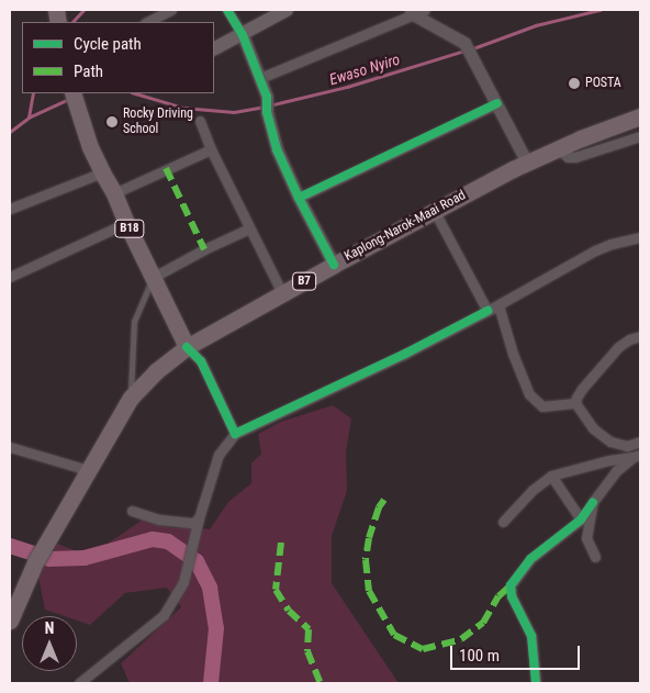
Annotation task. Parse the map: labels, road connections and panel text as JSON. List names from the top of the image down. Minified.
{"streets":{"highway":["Kaplong-Narok-Maai Road","B18","B7"]},"crossings":[["Kaplong-Narok-Maai Road","B18"]],"water":["Ewaso Nyiro"],"places":["POSTA","Rocky Driving School"],"legend":["Cycle path","Path"],"scale_bar":"100 m","north":"top"}
